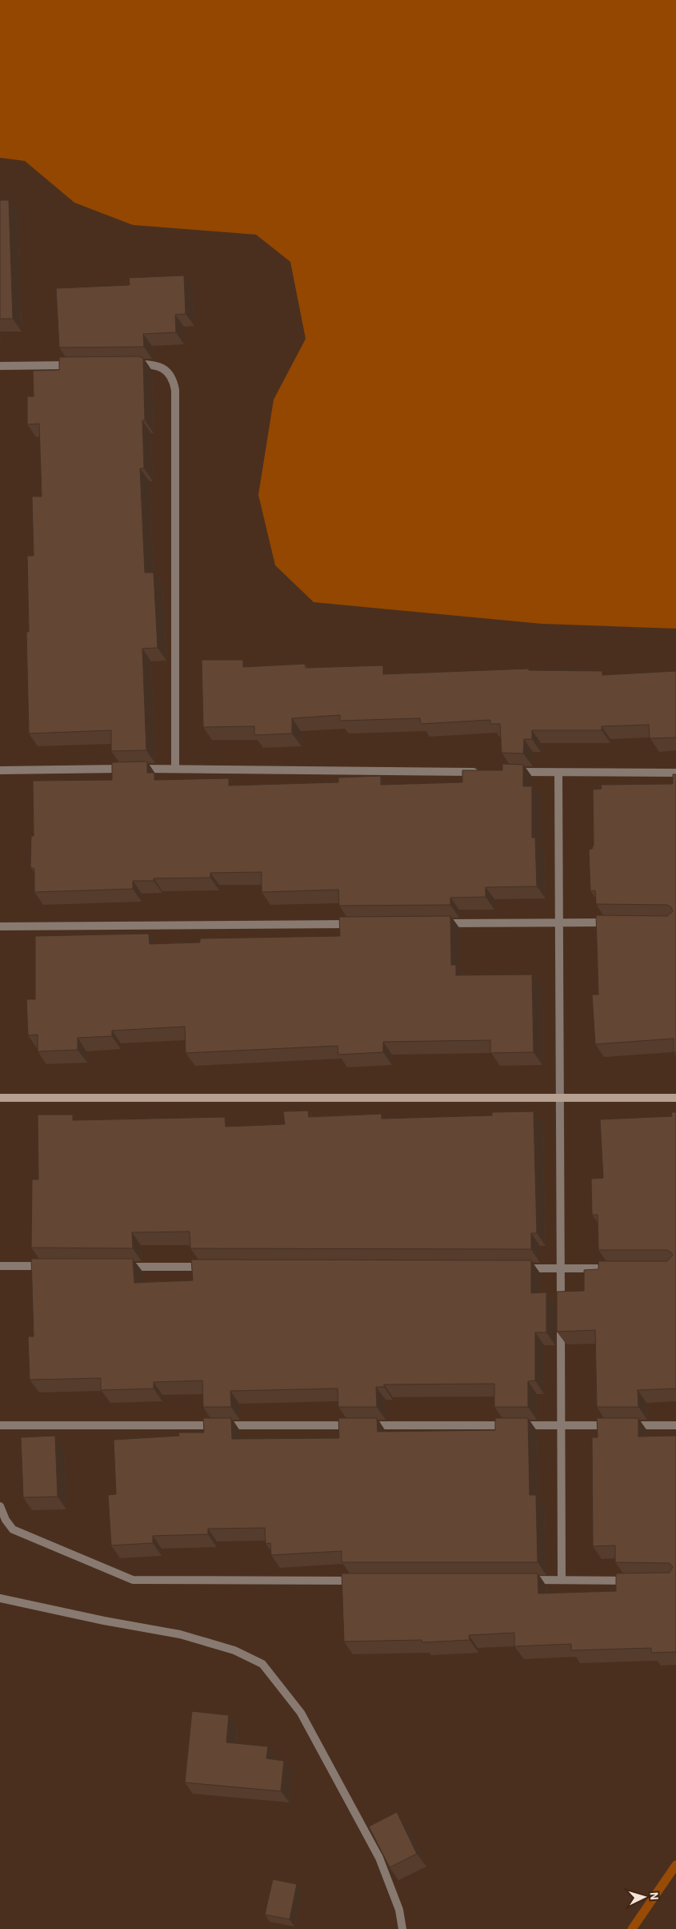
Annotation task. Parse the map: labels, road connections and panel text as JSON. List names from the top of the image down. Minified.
{"north":"right"}
